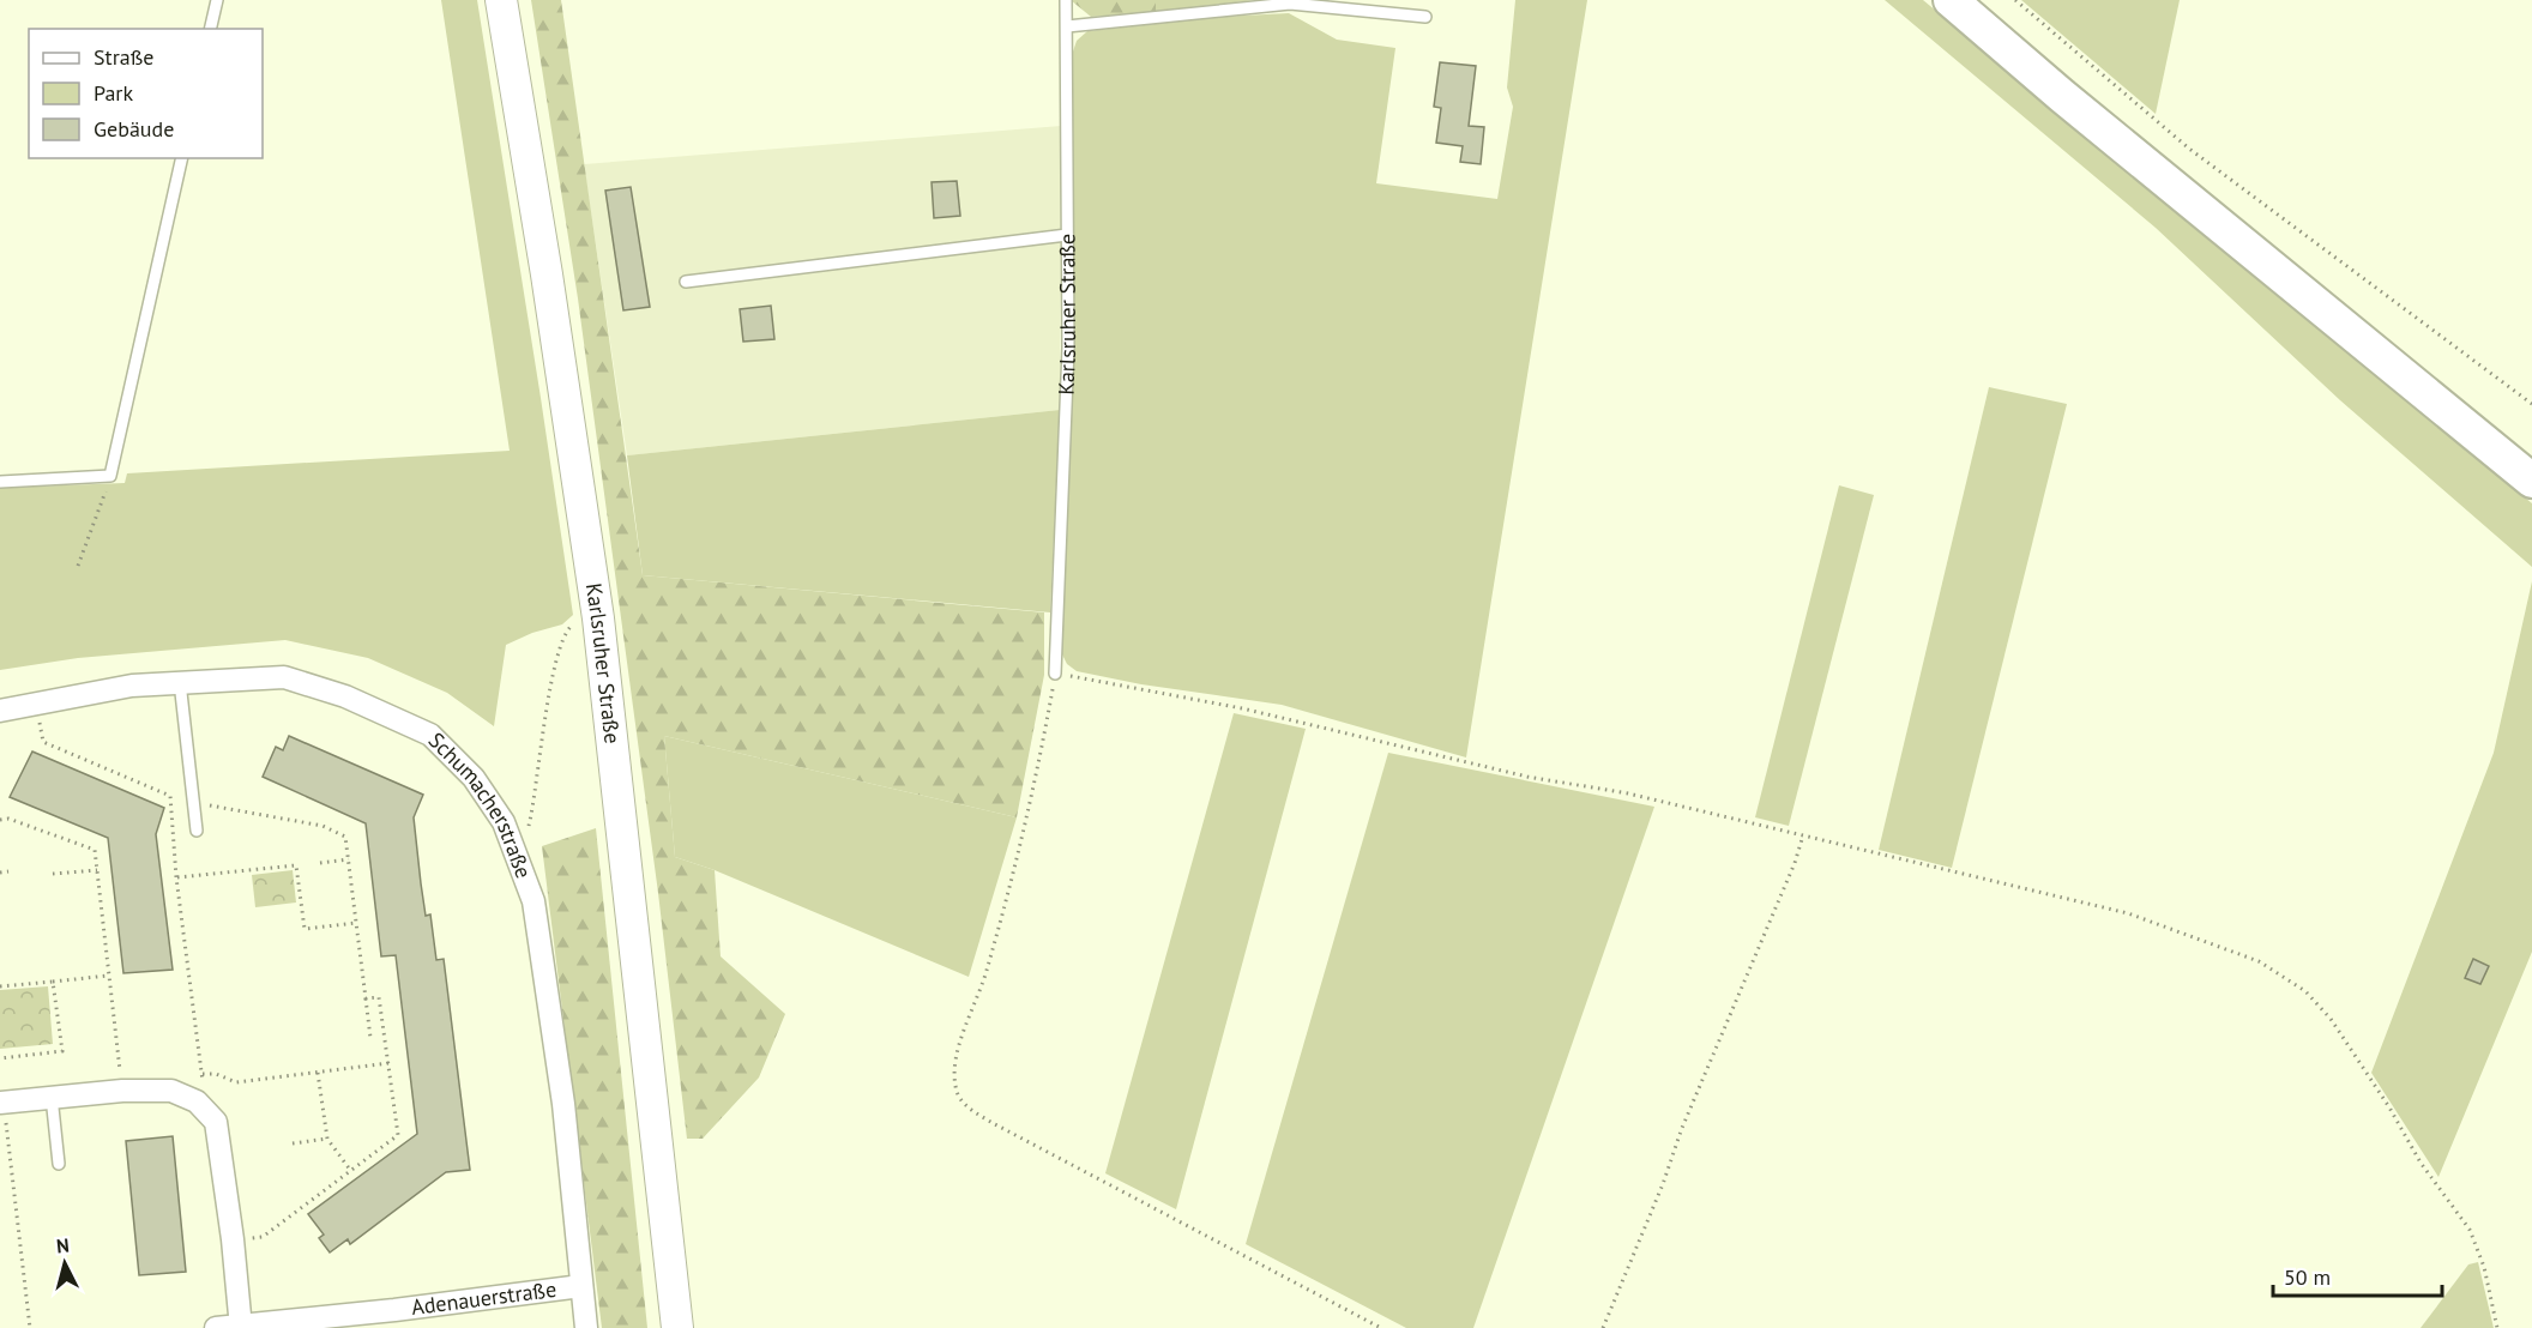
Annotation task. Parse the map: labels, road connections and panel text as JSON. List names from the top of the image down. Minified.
{"streets":{"main road":["Karlsruher Straße"],"street":["Schumacherstraße","Adenauerstraße"]},"crossings":[["Schumacherstraße","Adenauerstraße"]],"legend":["Straße","Park","Gebäude"],"scale_bar":"50 m","north":"top"}
